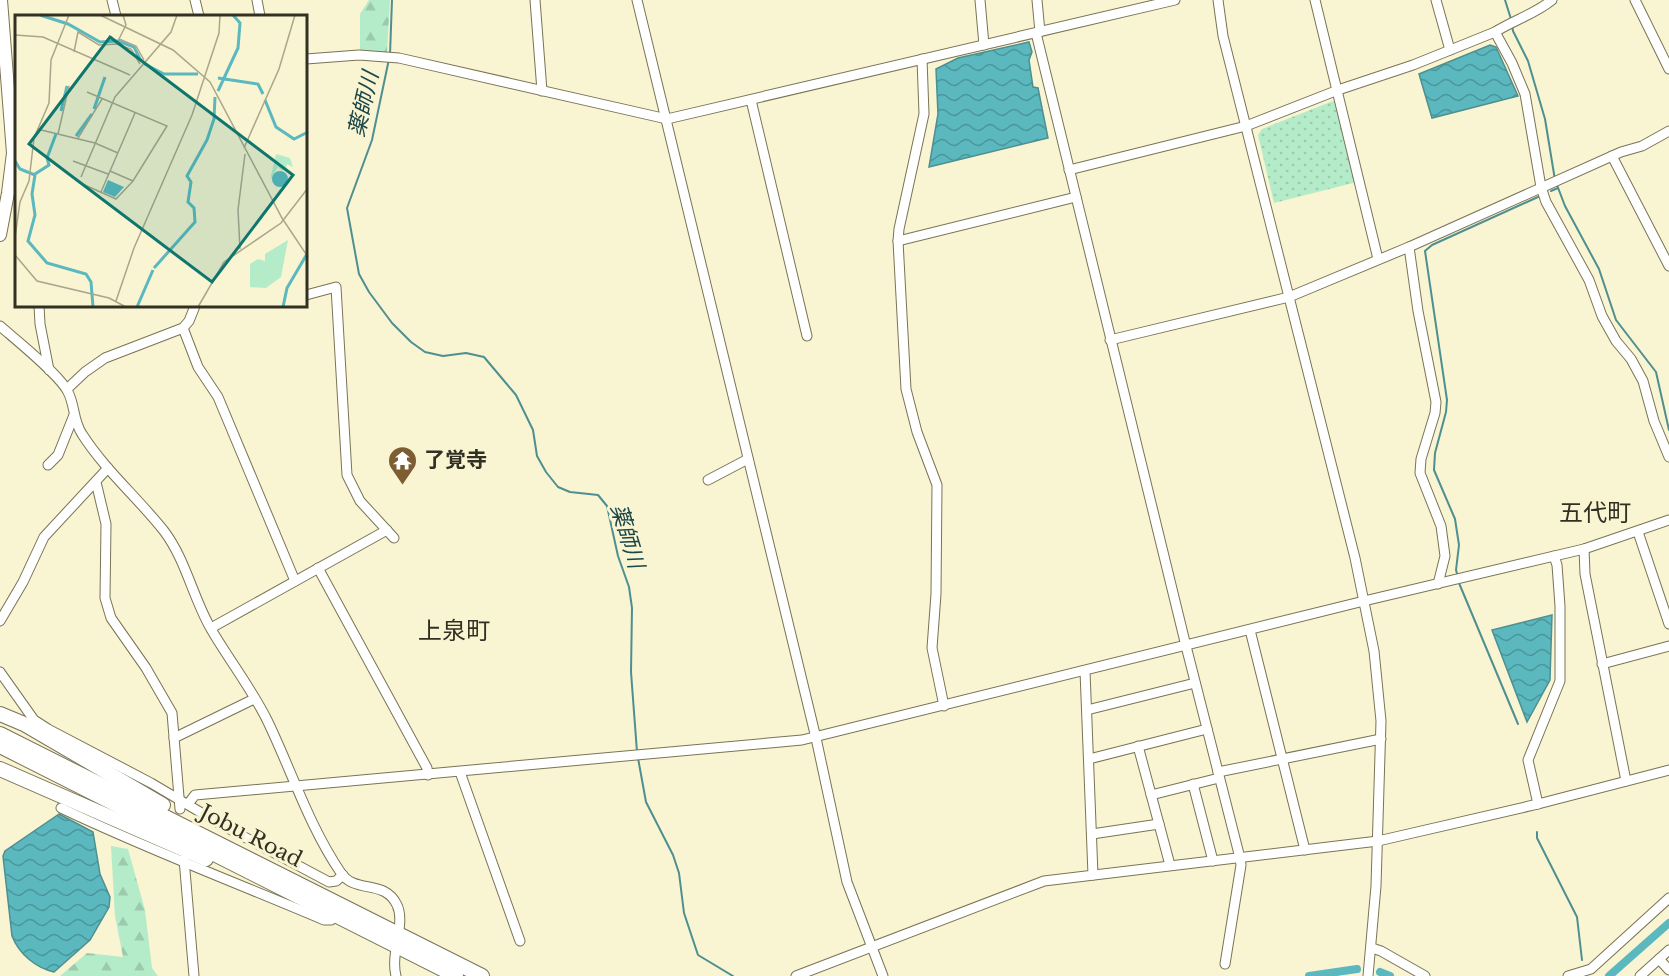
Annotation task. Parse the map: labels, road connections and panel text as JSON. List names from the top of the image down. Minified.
{"streets":{"highway":["Jobu Road"]},"districts":["五代町","上泉町"],"water":["薬師川"],"places":{"temple":["了覚寺"]}}
